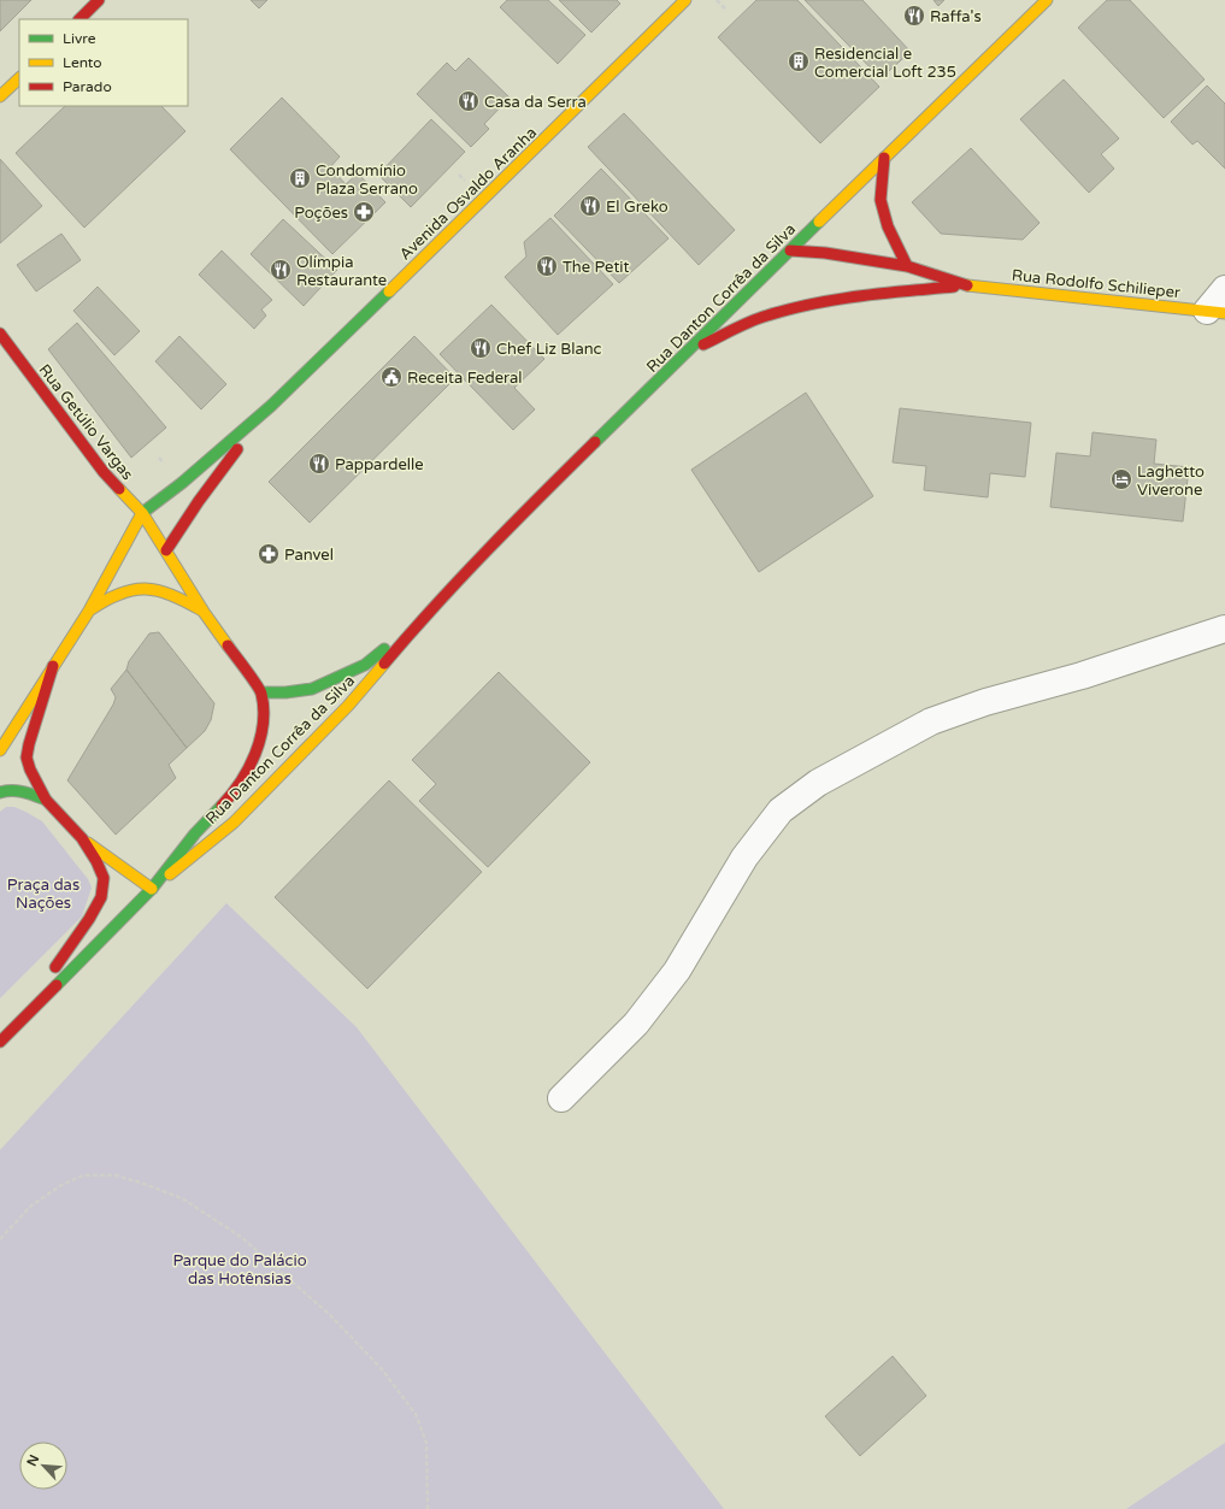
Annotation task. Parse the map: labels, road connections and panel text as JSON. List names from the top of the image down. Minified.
{"streets":{"main road":["Avenida Osvaldo Aranha","Rua Rodolfo Schilieper","Rua Danton Corrêa da Silva","Rua Getúlio Vargas"]},"crossings":[["Avenida Osvaldo Aranha","Rua Getúlio Vargas"],["Rua Rodolfo Schilieper","Rua Danton Corrêa da Silva"]],"parks":["Praça das Nações","Parque do Palácio das Hotênsias"],"places":{"restaurant":["Raffa's","Casa da Serra","El Greko","The Petit","Olímpia Restaurante","Chef Liz Blanc","Pappardelle"],"building":["Residencial e Comercial Loft 235","Condomínio Plaza Serrano"],"pharmacy":["Poções","Panvel"],"public building":["Receita Federal"],"hotel":["Laghetto Viverone"]},"legend":["Livre","Lento","Parado"],"north":"top left"}
